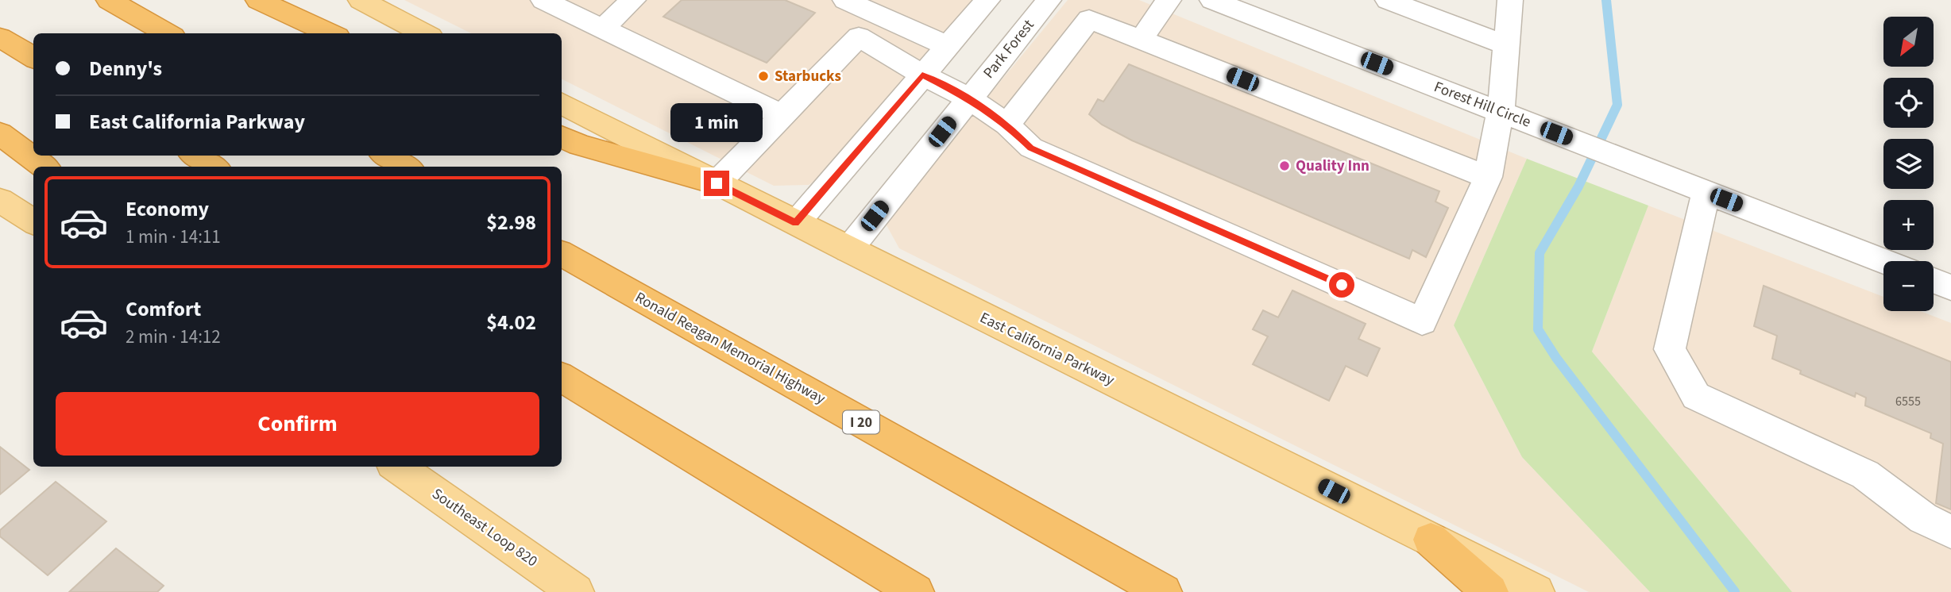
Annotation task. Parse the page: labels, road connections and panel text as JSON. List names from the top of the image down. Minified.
{"streets":{"highway":["Ronald Reagan Memorial Highway","I 20"],"main road":["East California Parkway","Southeast Loop 820"],"street":["Park Forest","Forest Hill Circle"]},"crossings":[["Park Forest","East California Parkway"]],"places":["Starbucks","Quality Inn"],"house_numbers":["6555"],"north":"bottom left","page":{"map_buttons":["+","−"],"banner":["Denny's","East California Parkway"],"bubble":"1 min","list":[{"name":"Economy","note":"1 min · 14:11","value":"$2.98"},{"name":"Comfort","note":"2 min · 14:12","value":"$4.02"}],"buttons":"Confirm"}}
